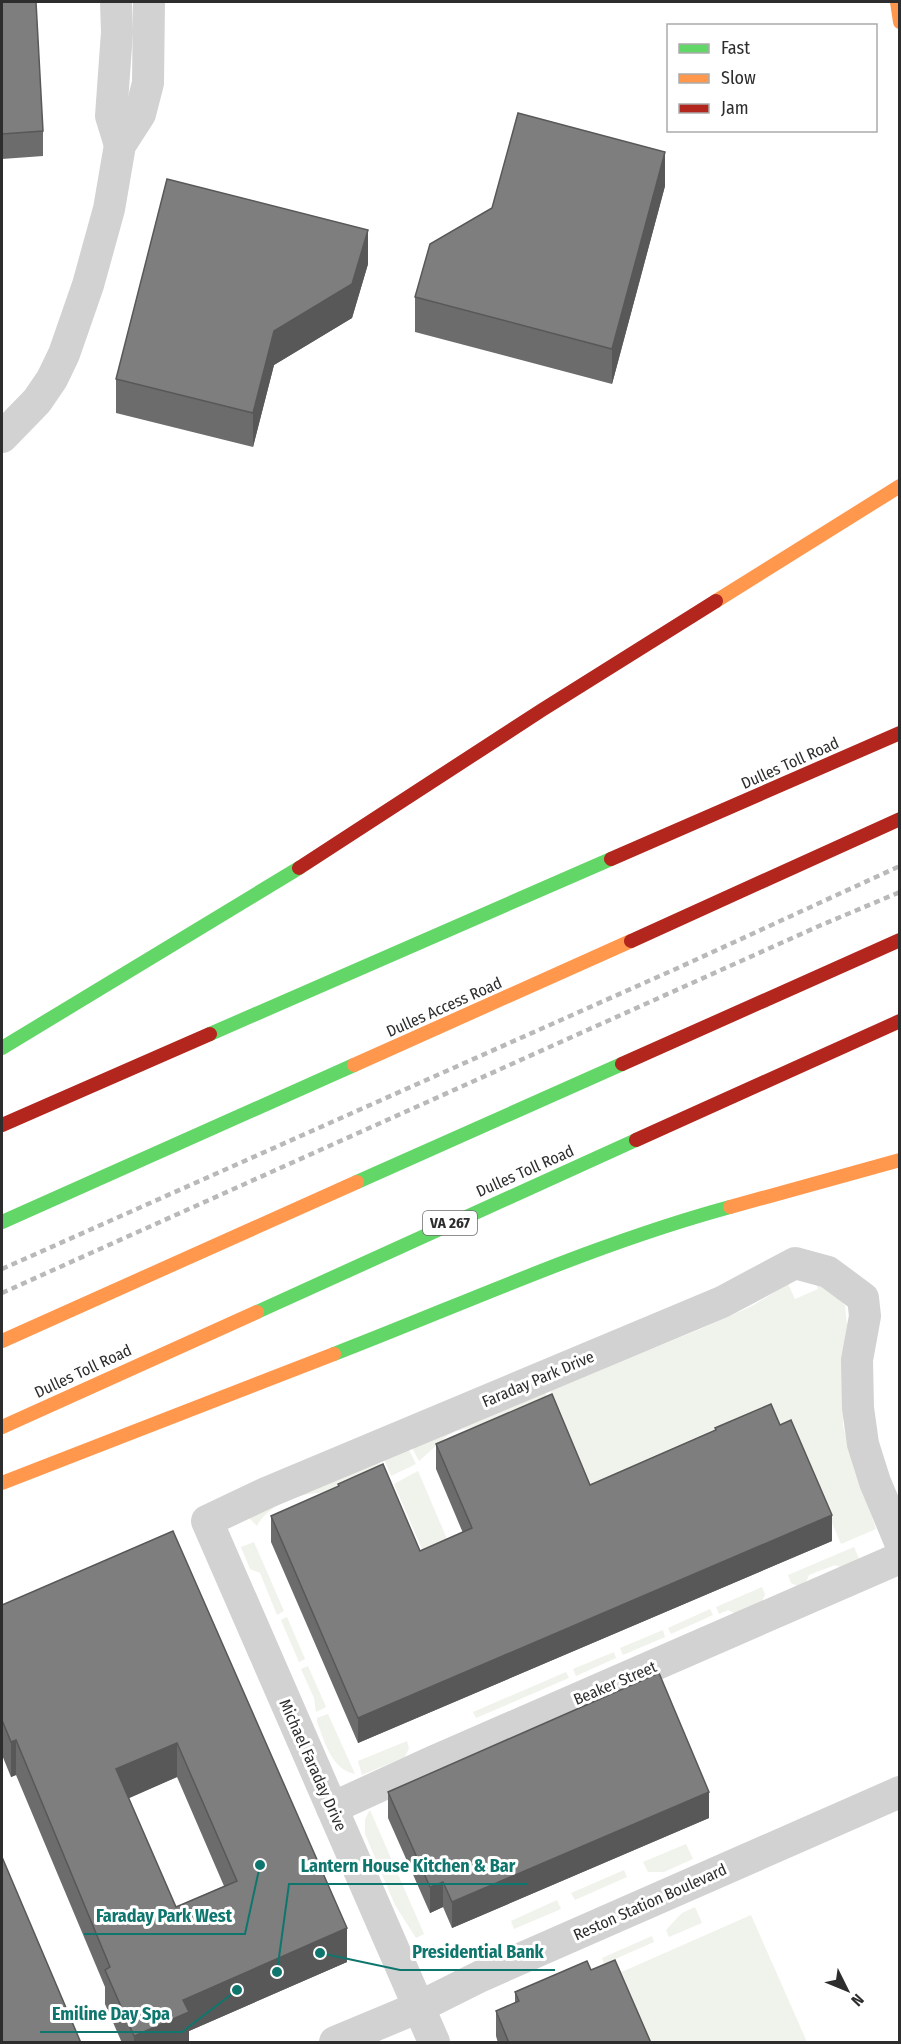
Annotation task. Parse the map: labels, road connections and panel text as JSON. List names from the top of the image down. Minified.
{"streets":{"main road":["Dulles Toll Road","Dulles Access Road","VA 267"],"street":["Faraday Park Drive","Beaker Street","Michael Faraday Drive","Reston Station Boulevard"]},"crossings":[["Faraday Park Drive","Michael Faraday Drive"],["Beaker Street","Michael Faraday Drive"],["Michael Faraday Drive","Reston Station Boulevard"]],"places":["Faraday Park West","Presidential Bank","Lantern House Kitchen & Bar","Emiline Day Spa"],"legend":["Fast","Slow","Jam"],"north":"bottom right"}
